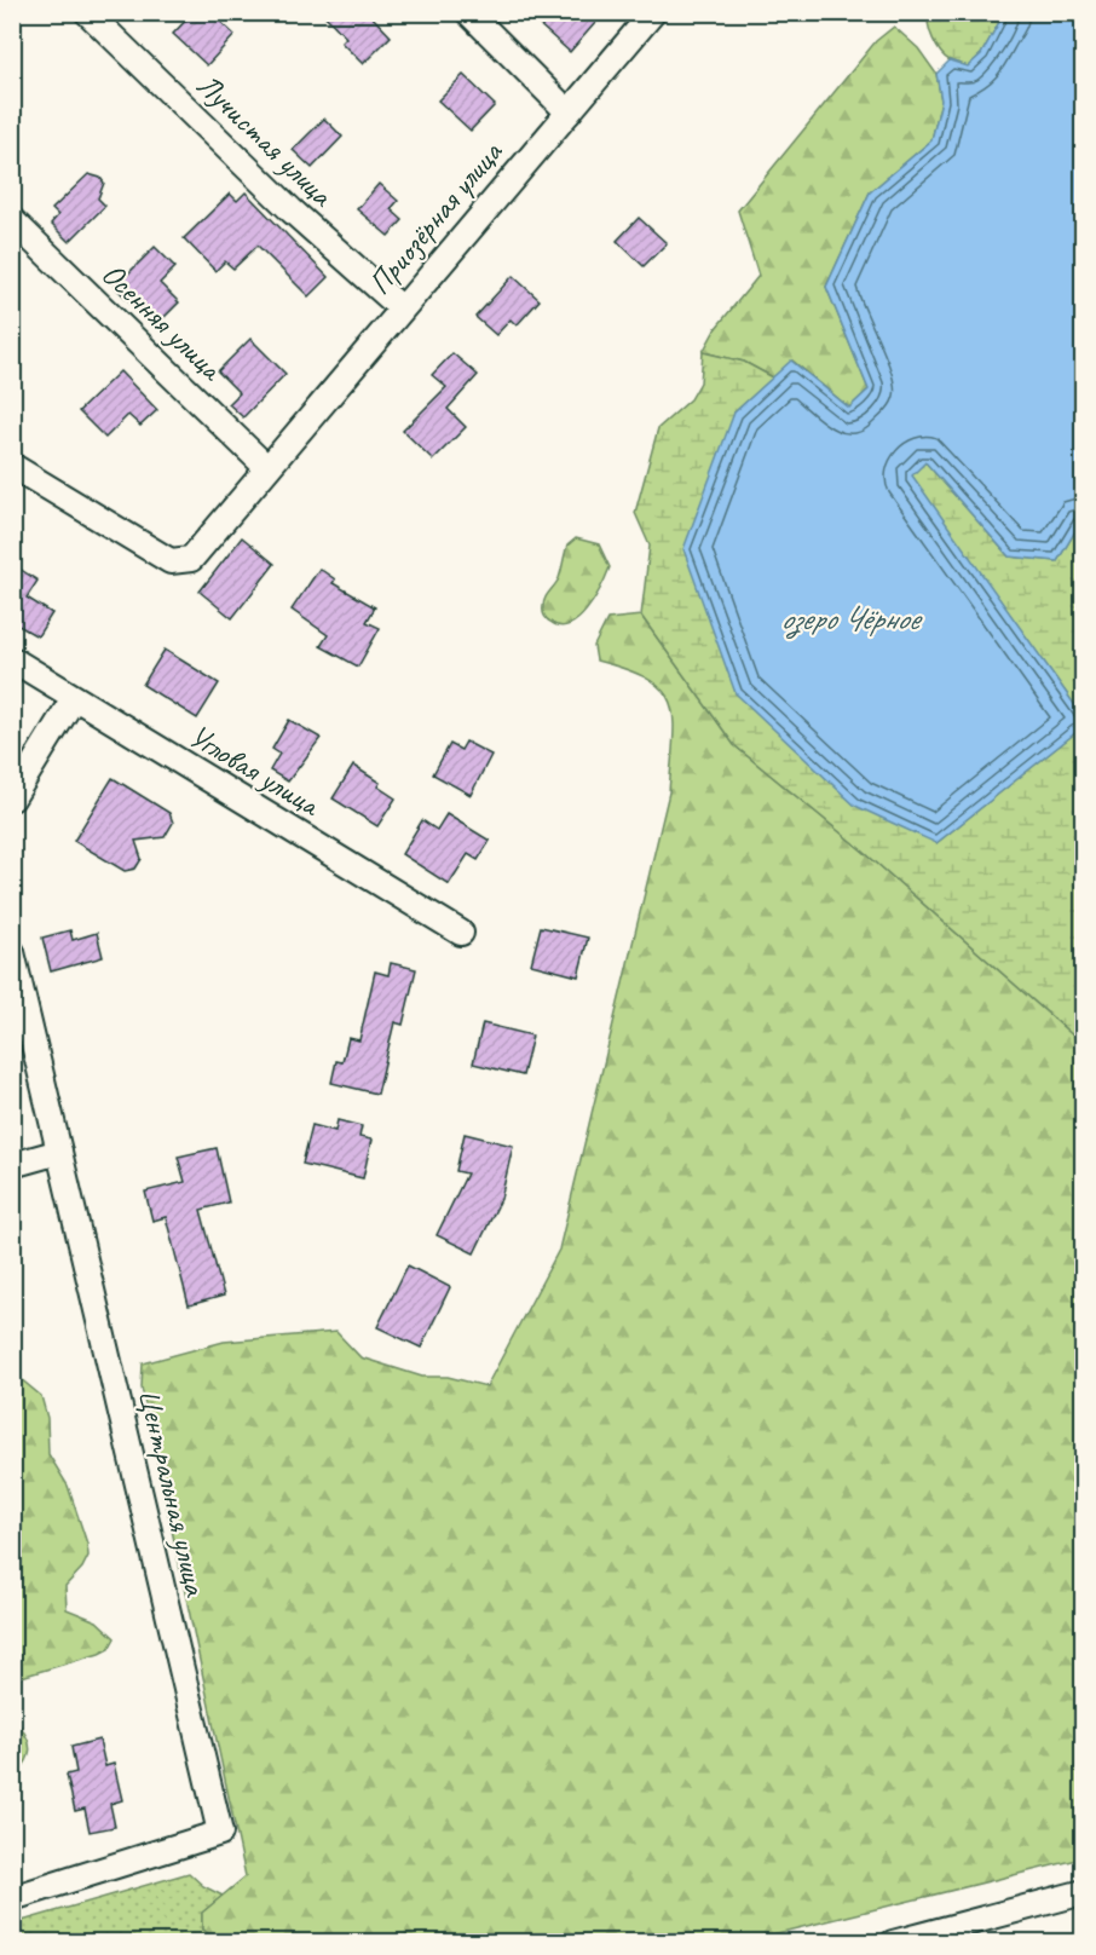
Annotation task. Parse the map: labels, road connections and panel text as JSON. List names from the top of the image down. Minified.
{"streets":{"street":["Лучистая улица","Приозёрная улица","Осенняя улица","Угловая улица","Центральная улица"]},"crossings":[["Лучистая улица","Приозёрная улица"],["Приозёрная улица","Осенняя улица"]],"water":["озеро Чёрное"]}
